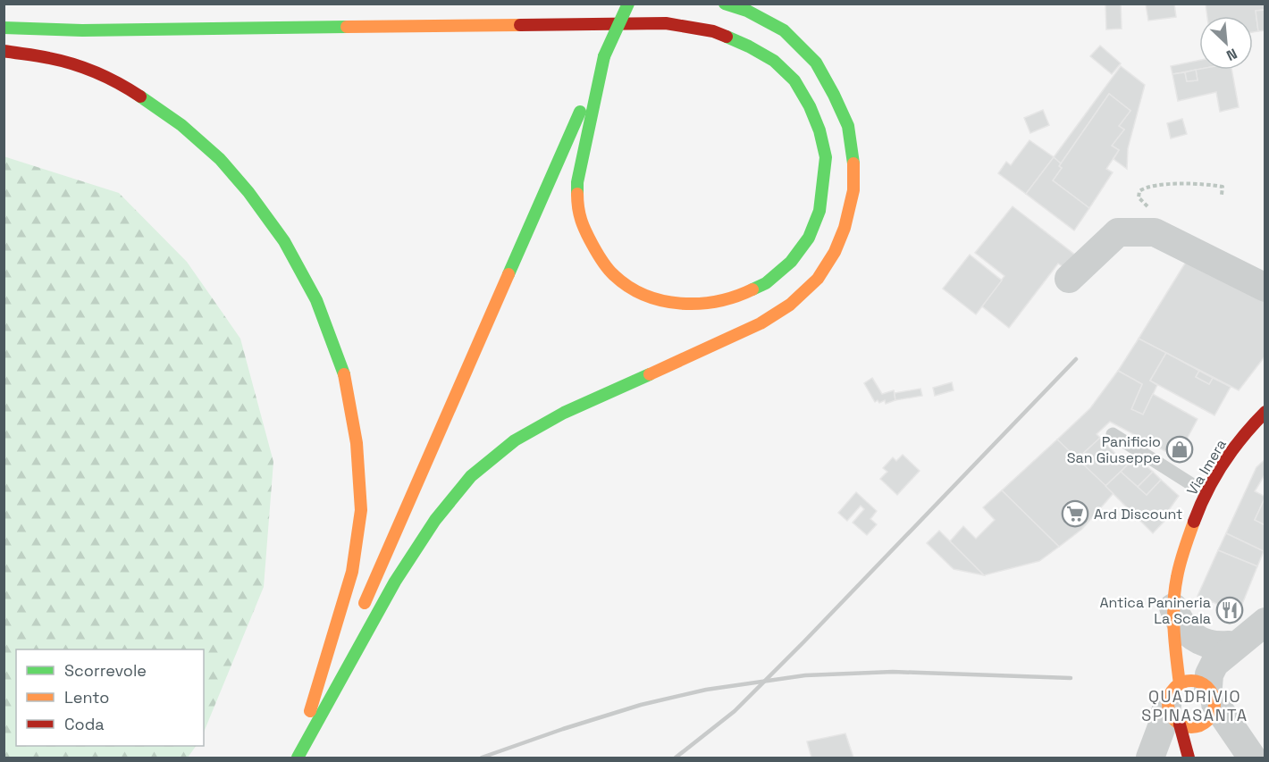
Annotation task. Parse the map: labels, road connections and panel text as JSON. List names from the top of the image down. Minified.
{"streets":{"main road":["Via Imera"]},"districts":["QUADRIVIO SPINASANTA"],"places":{"shop":["Panificio San Giuseppe"],"supermarket":["Ard Discount"],"restaurant":["Antica Panineria La Scala"]},"legend":["Scorrevole","Lento","Coda"],"north":"bottom right"}
